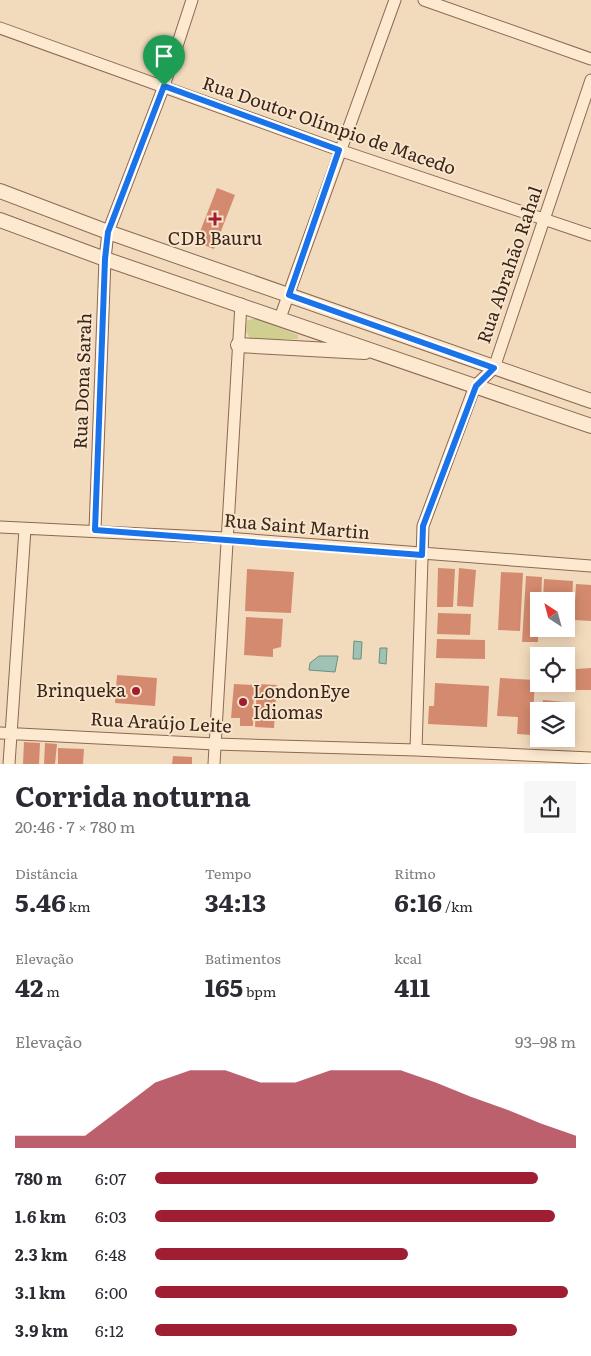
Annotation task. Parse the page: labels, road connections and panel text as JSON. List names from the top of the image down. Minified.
{"streets":{"street":["Rua Doutor Olímpio de Macedo","Rua Abrahão Rahal","Rua Dona Sarah","Rua Saint Martin","Rua Araújo Leite"]},"crossings":[["Rua Doutor Olímpio de Macedo","Rua Abrahão Rahal"],["Rua Doutor Olímpio de Macedo","Rua Dona Sarah"],["Rua Abrahão Rahal","Rua Saint Martin"],["Rua Abrahão Rahal","Rua Araújo Leite"],["Rua Dona Sarah","Rua Saint Martin"]],"places":{"health":["CDB Bauru"],"other":["Brinqueka","LondonEye Idiomas"]},"north":"top left","page":{"heading":["Corrida noturna","20:46 · 7 × 780 m"],"stats":[["Distância","5.46 km"],["Tempo","34:13"],["Ritmo","6:16 /km"],["Elevação","42 m"],["Batimentos","165 bpm"],["kcal","411"]],"chart":["Elevação","93–98 m"],"list":[{"name":"780 m","note":"6:07"},{"name":"1.6 km","note":"6:03"},{"name":"2.3 km","note":"6:48"},{"name":"3.1 km","note":"6:00"},{"name":"3.9 km","note":"6:12"}]}}
